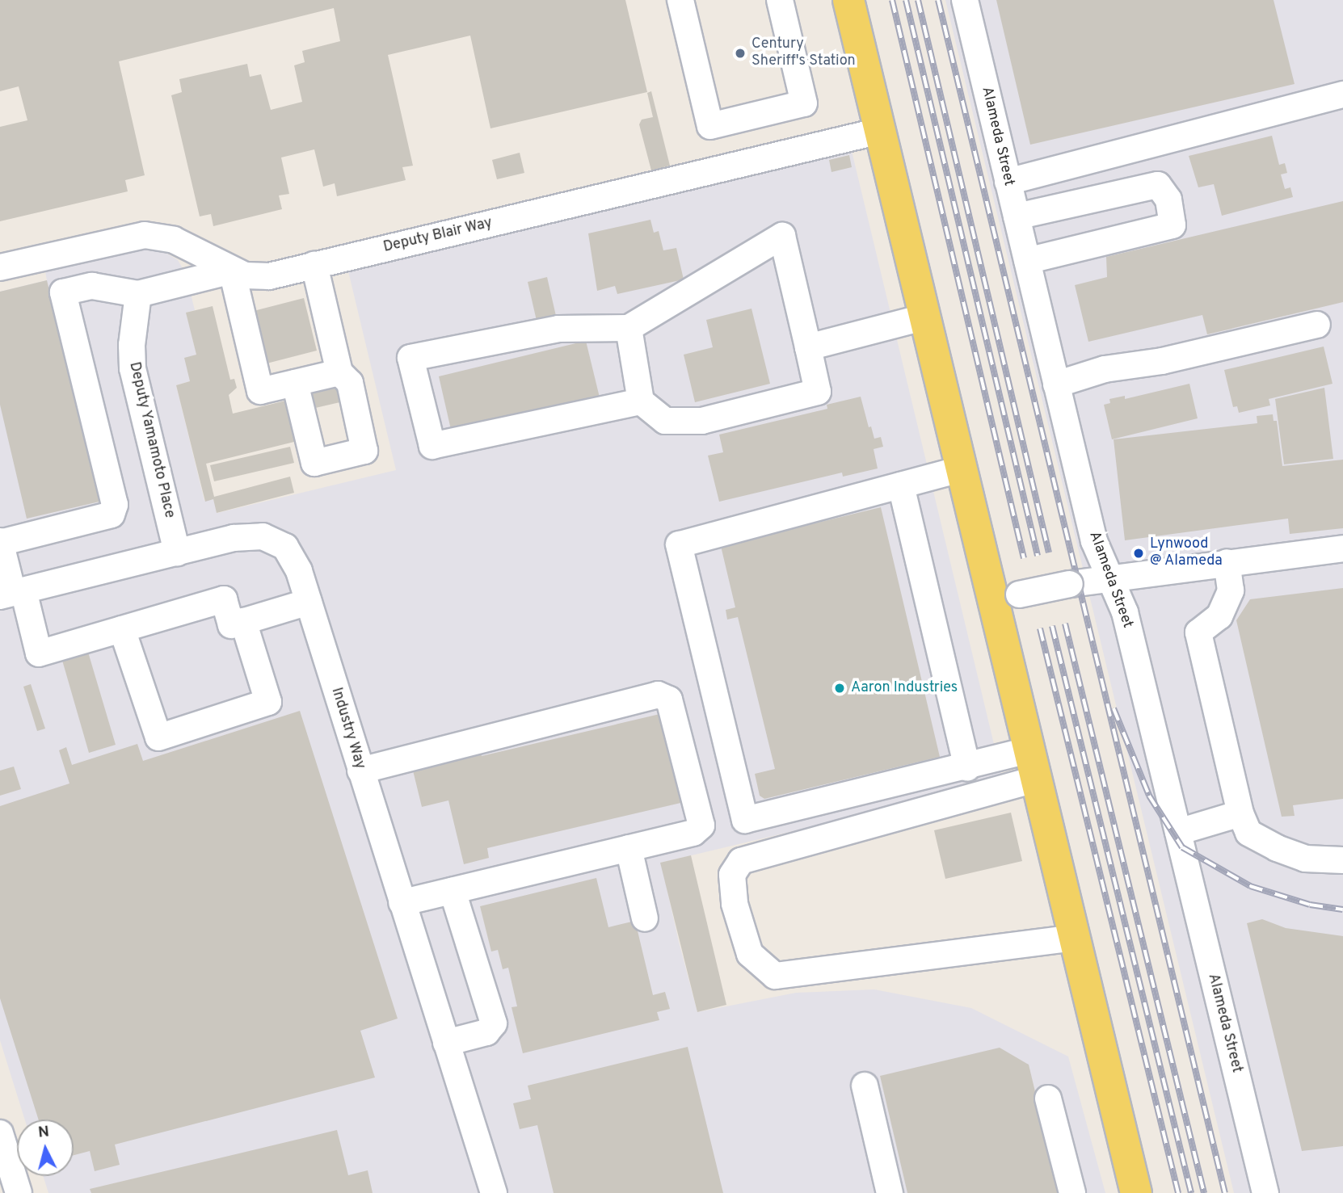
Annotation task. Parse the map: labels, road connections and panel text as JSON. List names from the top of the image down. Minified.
{"streets":{"street":["Alameda Street","Deputy Blair Way","Deputy Yamamoto Place","Industry Way"]},"crossings":[["Deputy Yamamoto Place","Industry Way"]],"places":["Century Sheriff's Station","Lynwood @ Alameda","Aaron Industries"],"north":"top"}
